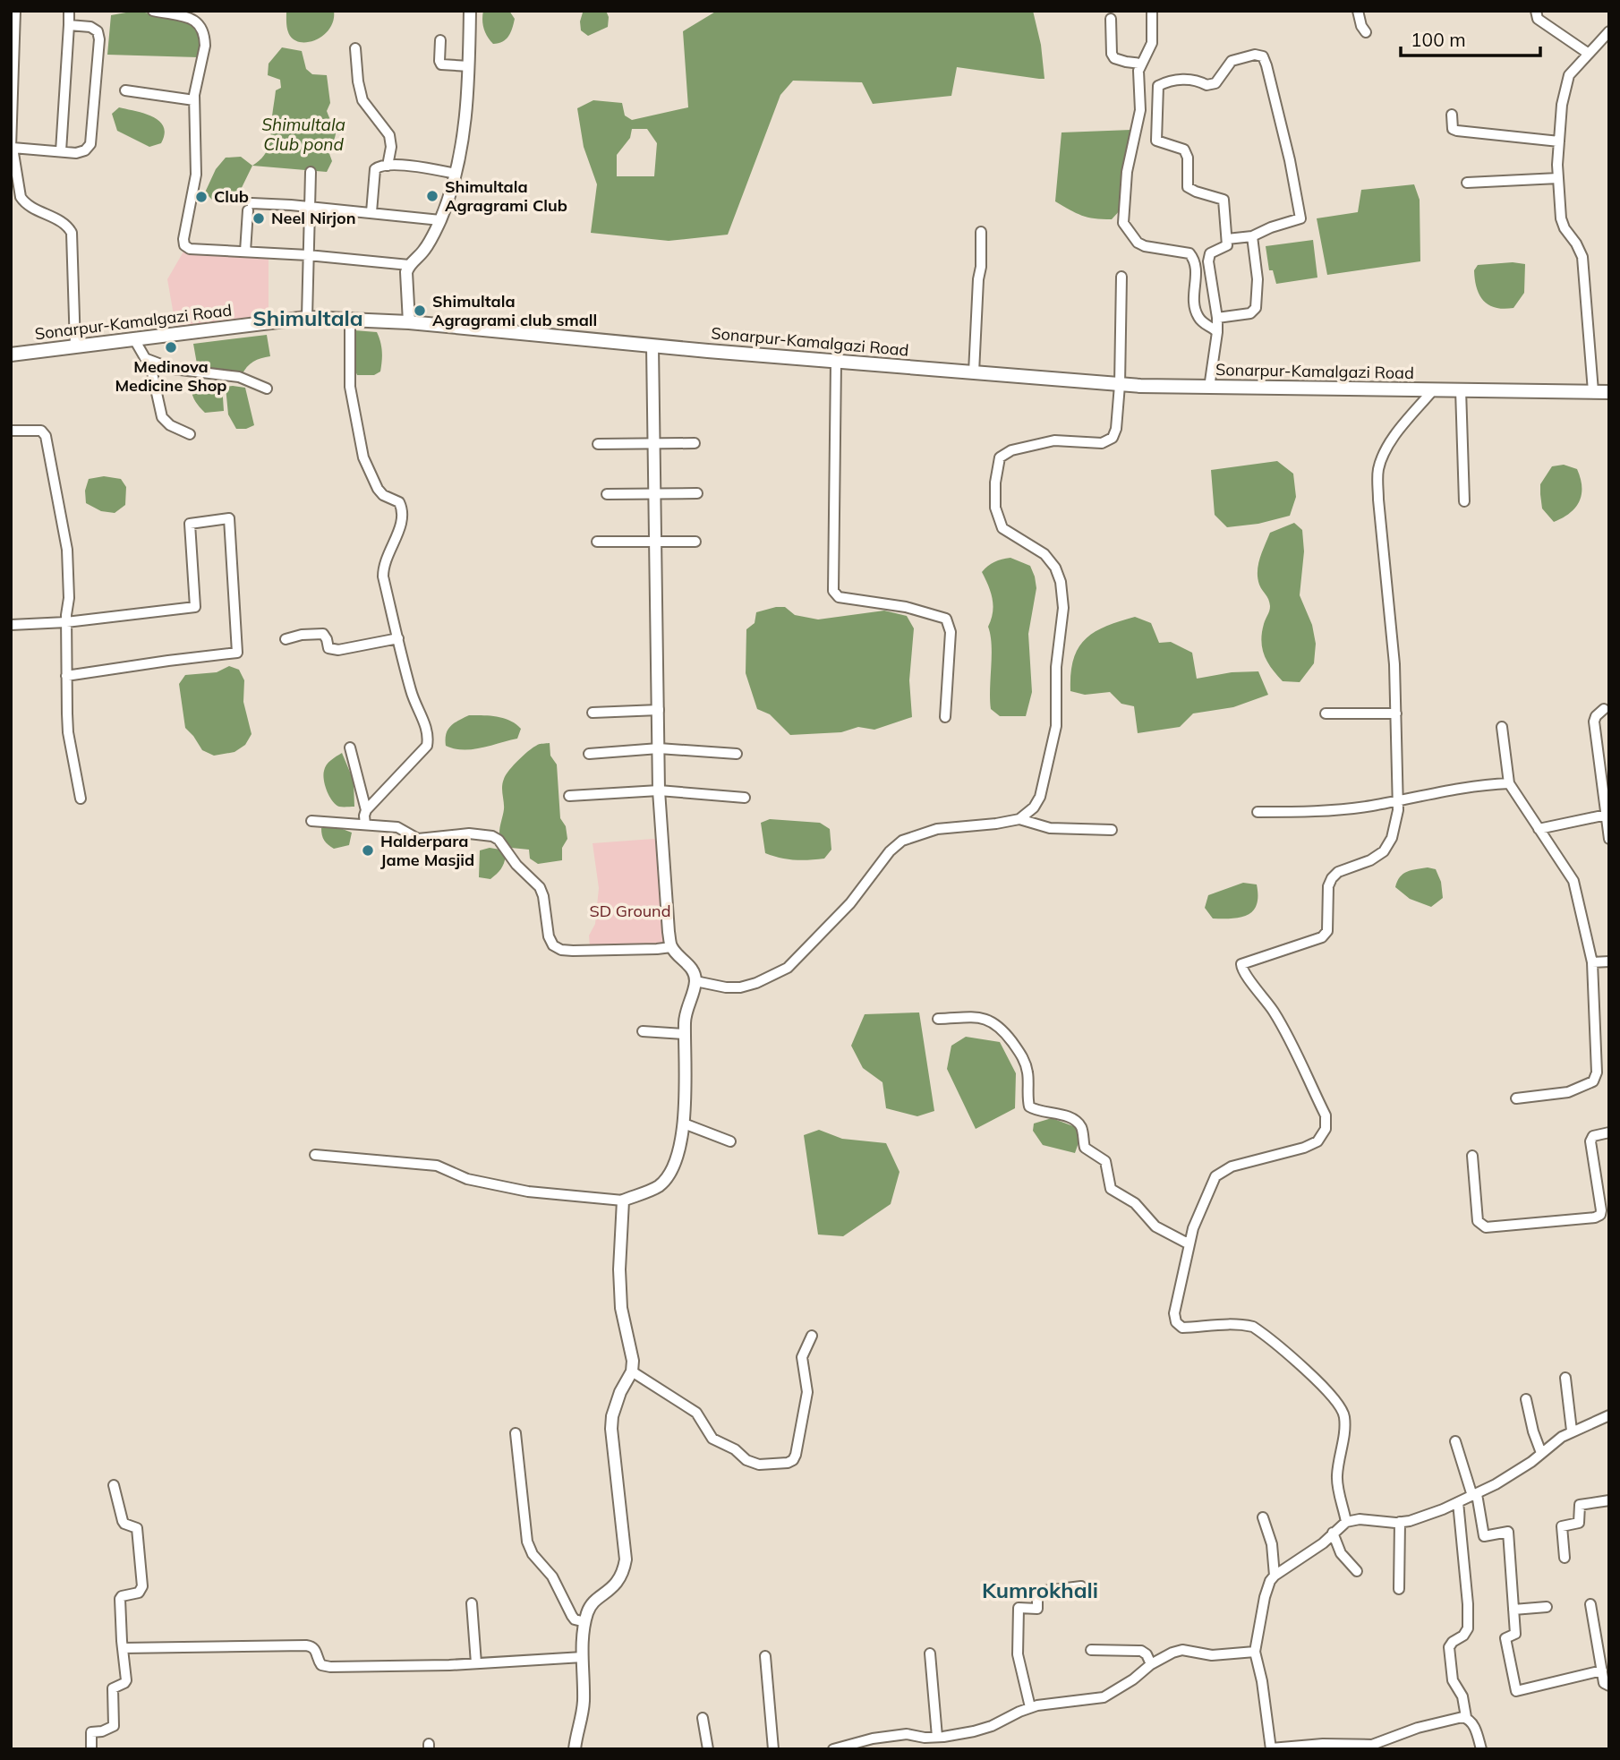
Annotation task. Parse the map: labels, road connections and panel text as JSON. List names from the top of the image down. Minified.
{"streets":{"main road":["Sonarpur-Kamalgazi Road"]},"districts":["Shimultala","Kumrokhali"],"water":["Shimultala Club pond"],"parks":["SD Ground"],"places":["Shimultala Agragrami Club","Club","Neel Nirjon","Shimultala Agragrami club small","Medinova Medicine Shop","Halderpara Jame Masjid"],"scale_bar":"100 m"}
